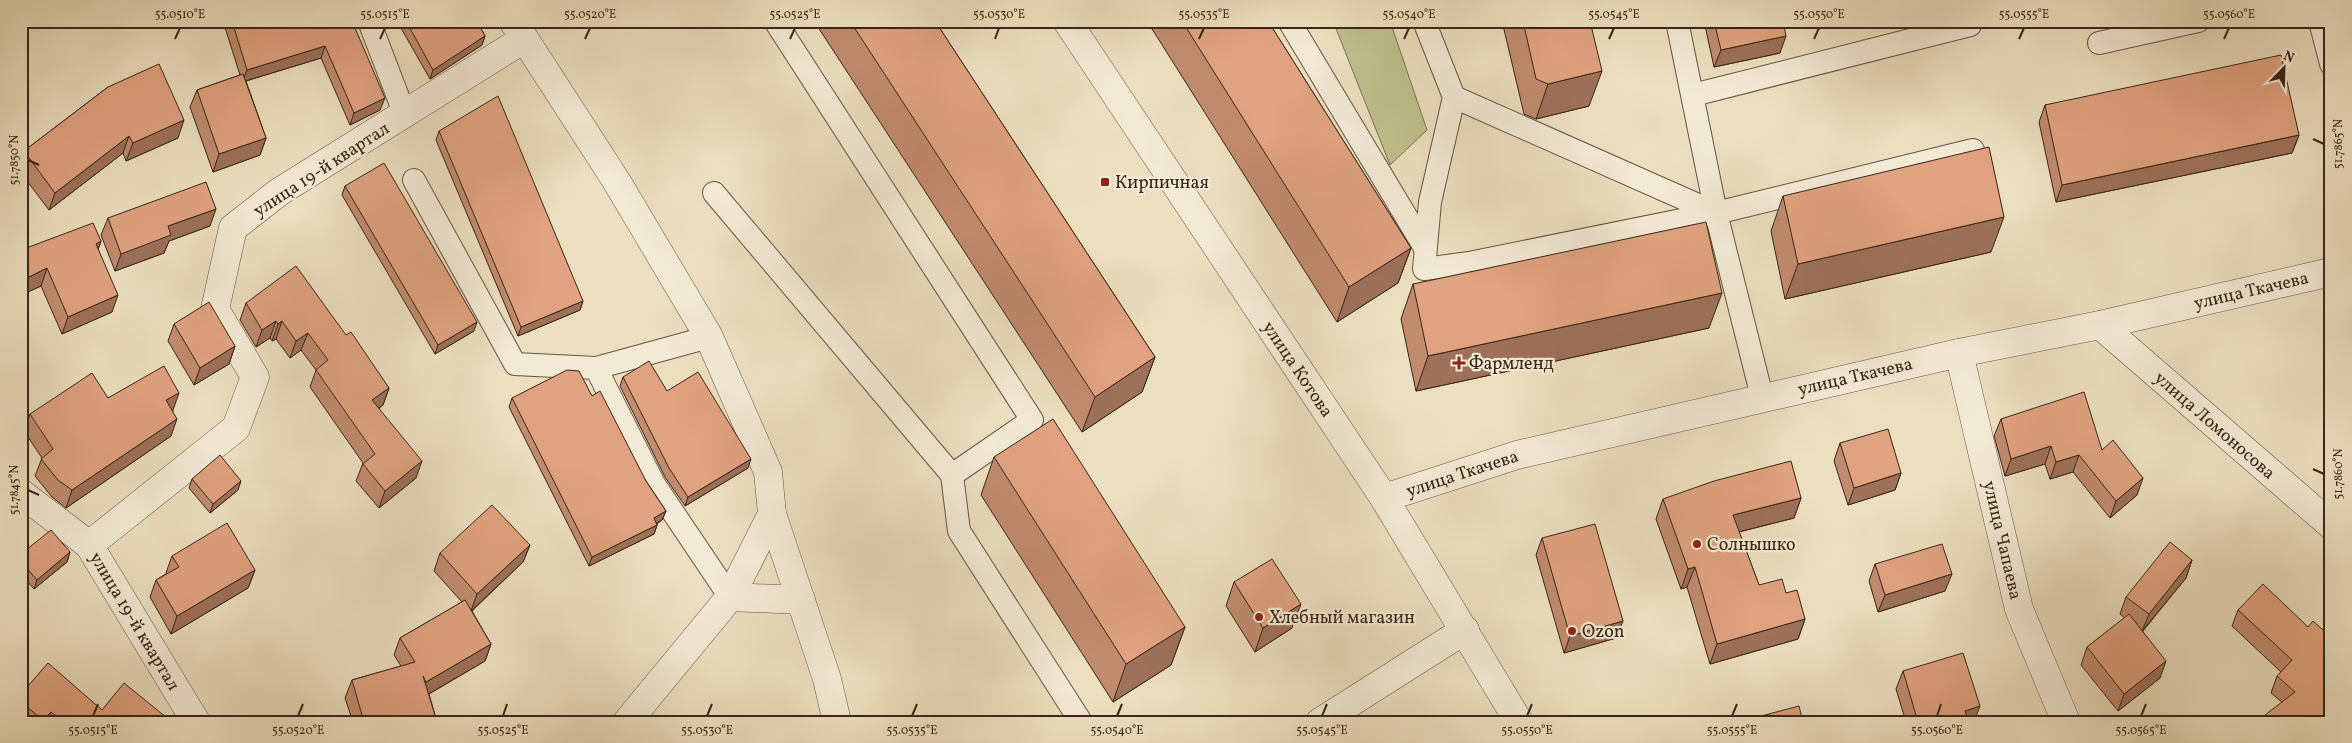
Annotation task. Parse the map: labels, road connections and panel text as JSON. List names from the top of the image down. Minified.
{"streets":{"street":["улица 19-й квартал","улица Ткачева","улица Котова","улица Ломоносова","улица Чапаева"]},"crossings":[["улица Ткачева","улица Котова"],["улица Ткачева","улица Ломоносова"],["улица Ткачева","улица Чапаева"]],"places":{"transit":["Кирпичная"],"health":["Фармленд"],"other":["Солнышко","Хлебный магазин","Ozon"]},"north":"top right","coordinates":["55.0510°E","55.0515°E","55.0520°E","55.0525°E","55.0530°E","55.0535°E","55.0540°E","55.0545°E","55.0550°E","55.0555°E","55.0560°E","51.7865°N","51.7850°N","51.7860°N","51.7845°N","55.0565°E"]}
